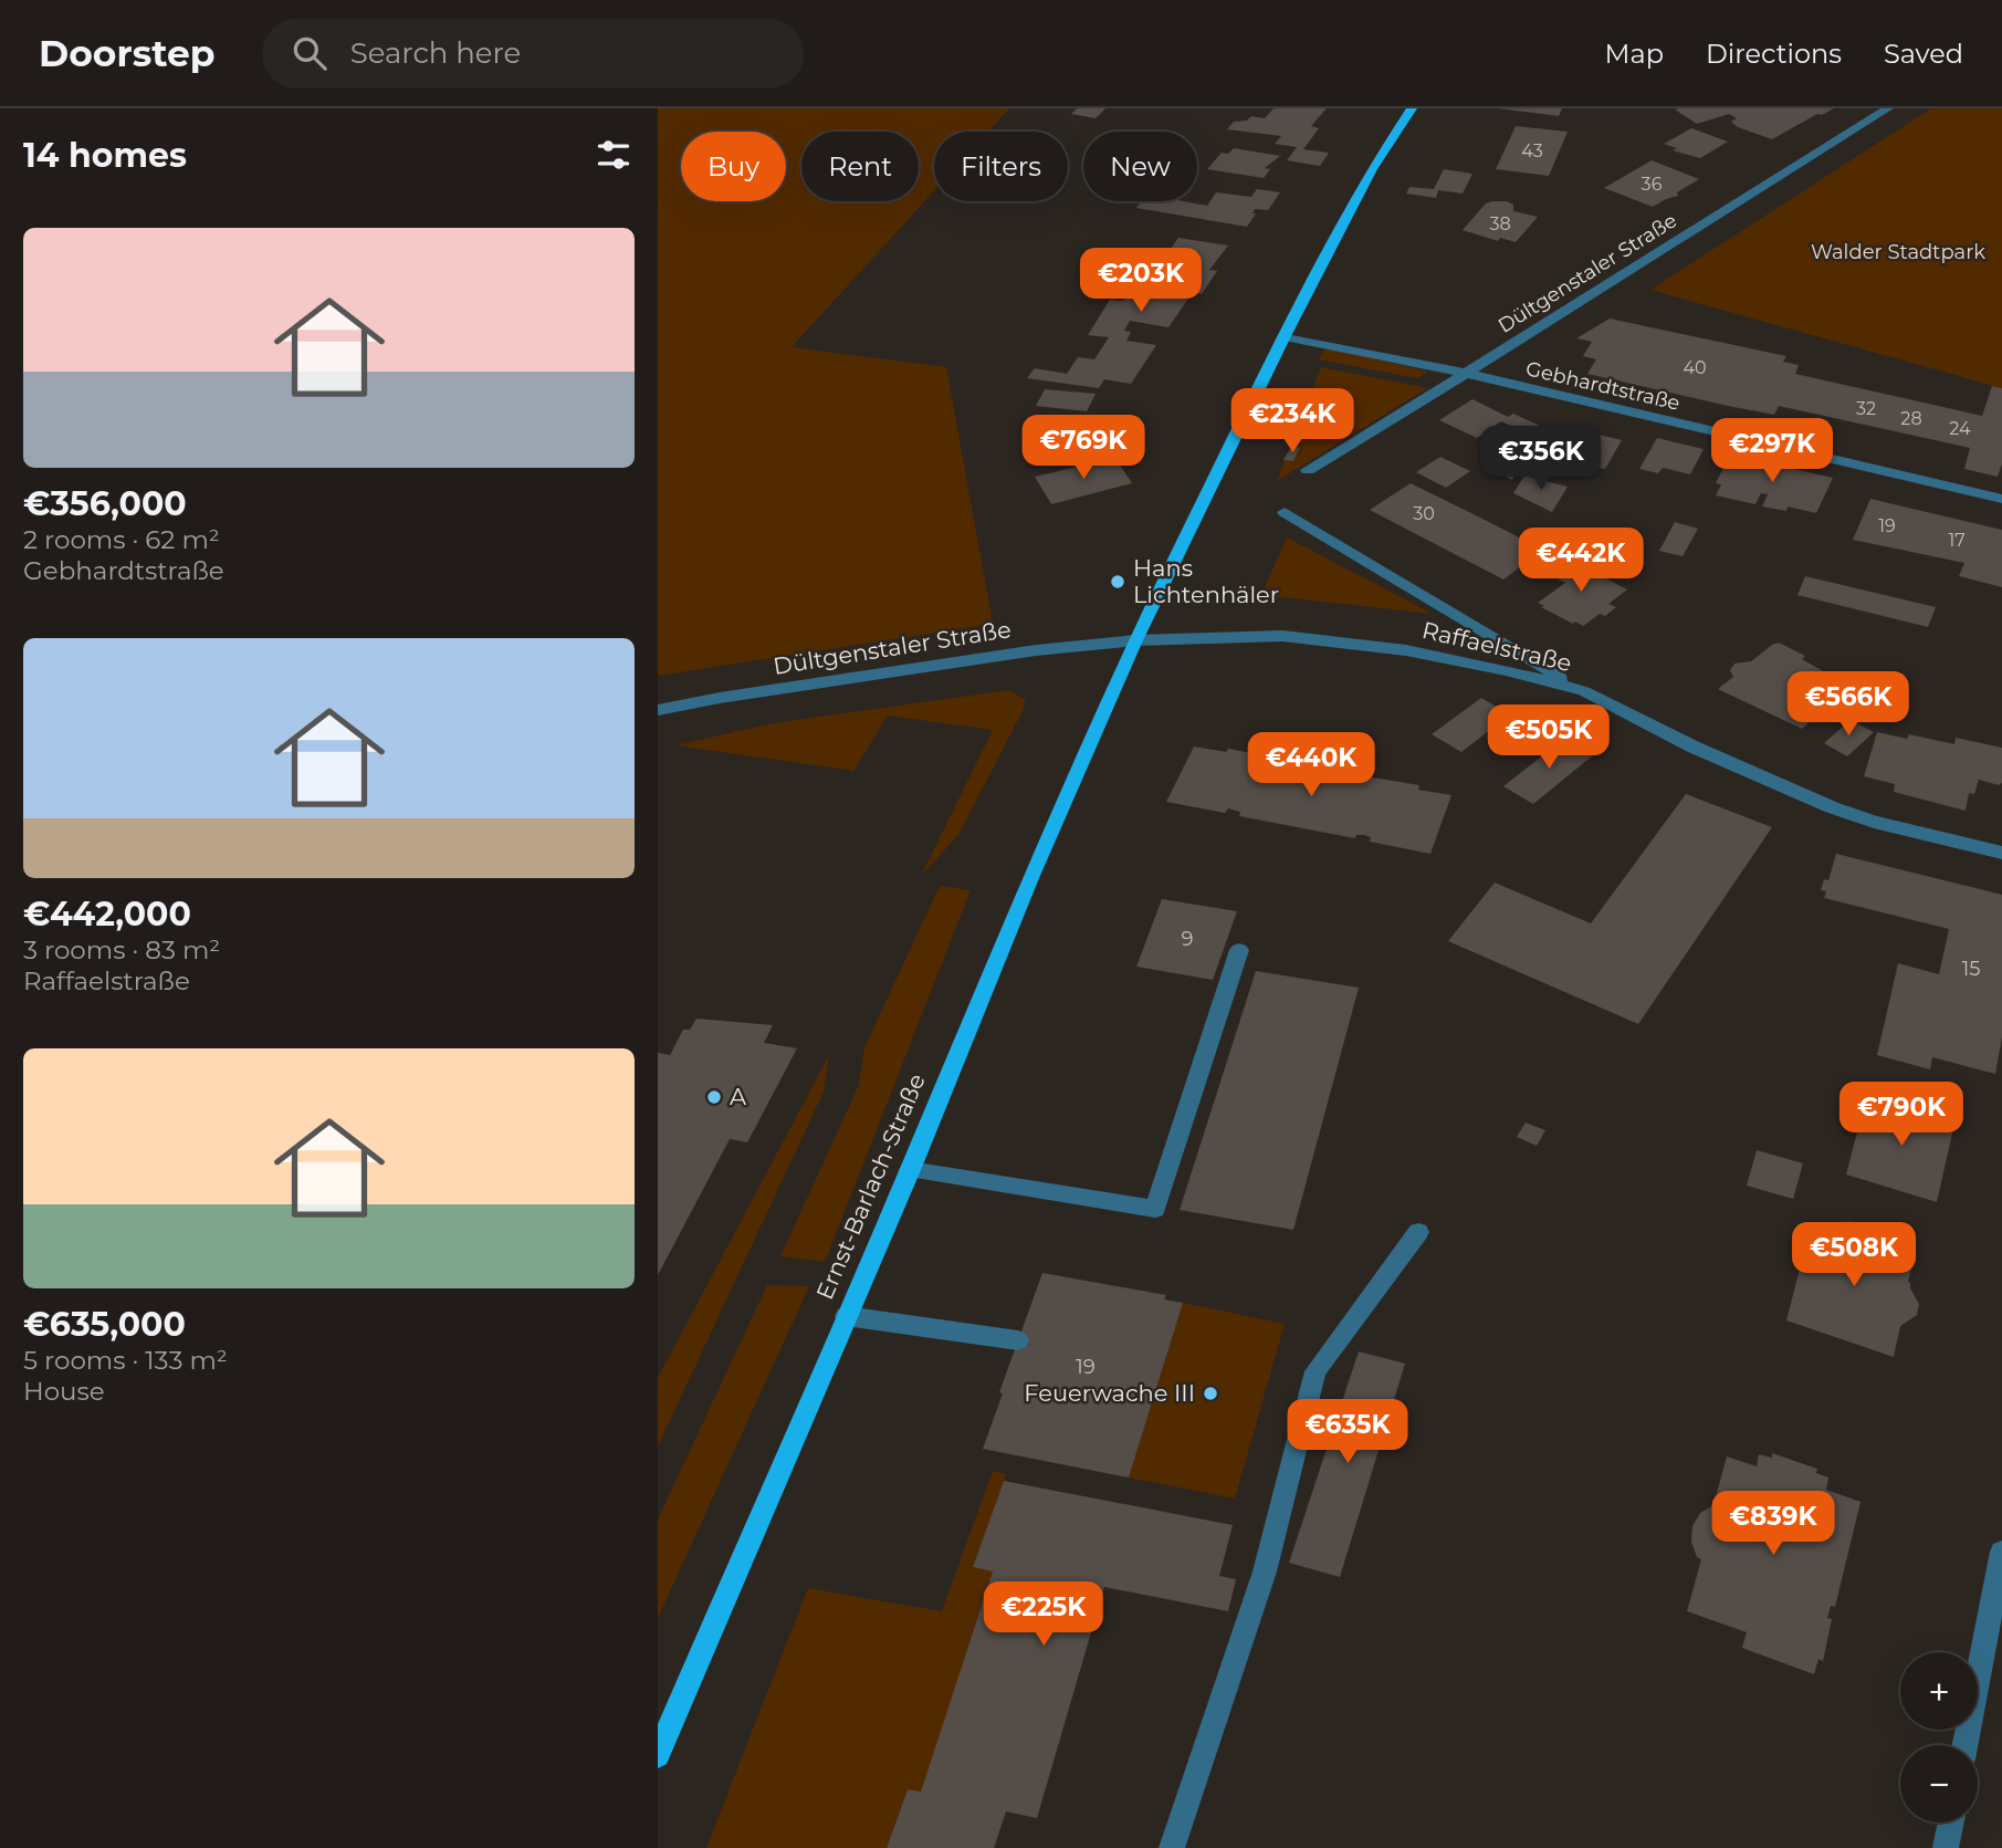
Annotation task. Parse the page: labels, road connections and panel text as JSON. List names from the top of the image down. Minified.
{"streets":{"main road":["Ernst-Barlach-Straße"],"street":["Dültgenstaler Straße","Gebhardtstraße","Raffaelstraße"]},"crossings":[["Dültgenstaler Straße","Gebhardtstraße"],["Dültgenstaler Straße","Raffaelstraße"],["Dültgenstaler Straße","Ernst-Barlach-Straße"],["Gebhardtstraße","Ernst-Barlach-Straße"],["Raffaelstraße","Ernst-Barlach-Straße"]],"parks":["Walder Stadtpark"],"places":["Hans Lichtenhäler","A","Feuerwache III"],"house_numbers":["43","36","38","40","32","28","24","30","19","17","9","15","19"],"page":{"header":"Doorstep","search":"Search here","nav":["Map","Directions","Saved"],"heading":"14 homes","chip":["Buy","Rent","Filters","New"],"list":[{"name":"€356,000","note":"2 rooms · 62 m² · Gebhardtstraße"},{"name":"€442,000","note":"3 rooms · 83 m² · Raffaelstraße"},{"name":"€635,000","note":"5 rooms · 133 m² · House"}],"price":["€203K","€234K","€769K","€297K","€356K","€442K","€566K","€505K","€440K","€790K","€508K","€635K","€839K","€225K"],"map_buttons":["+","−"]}}
